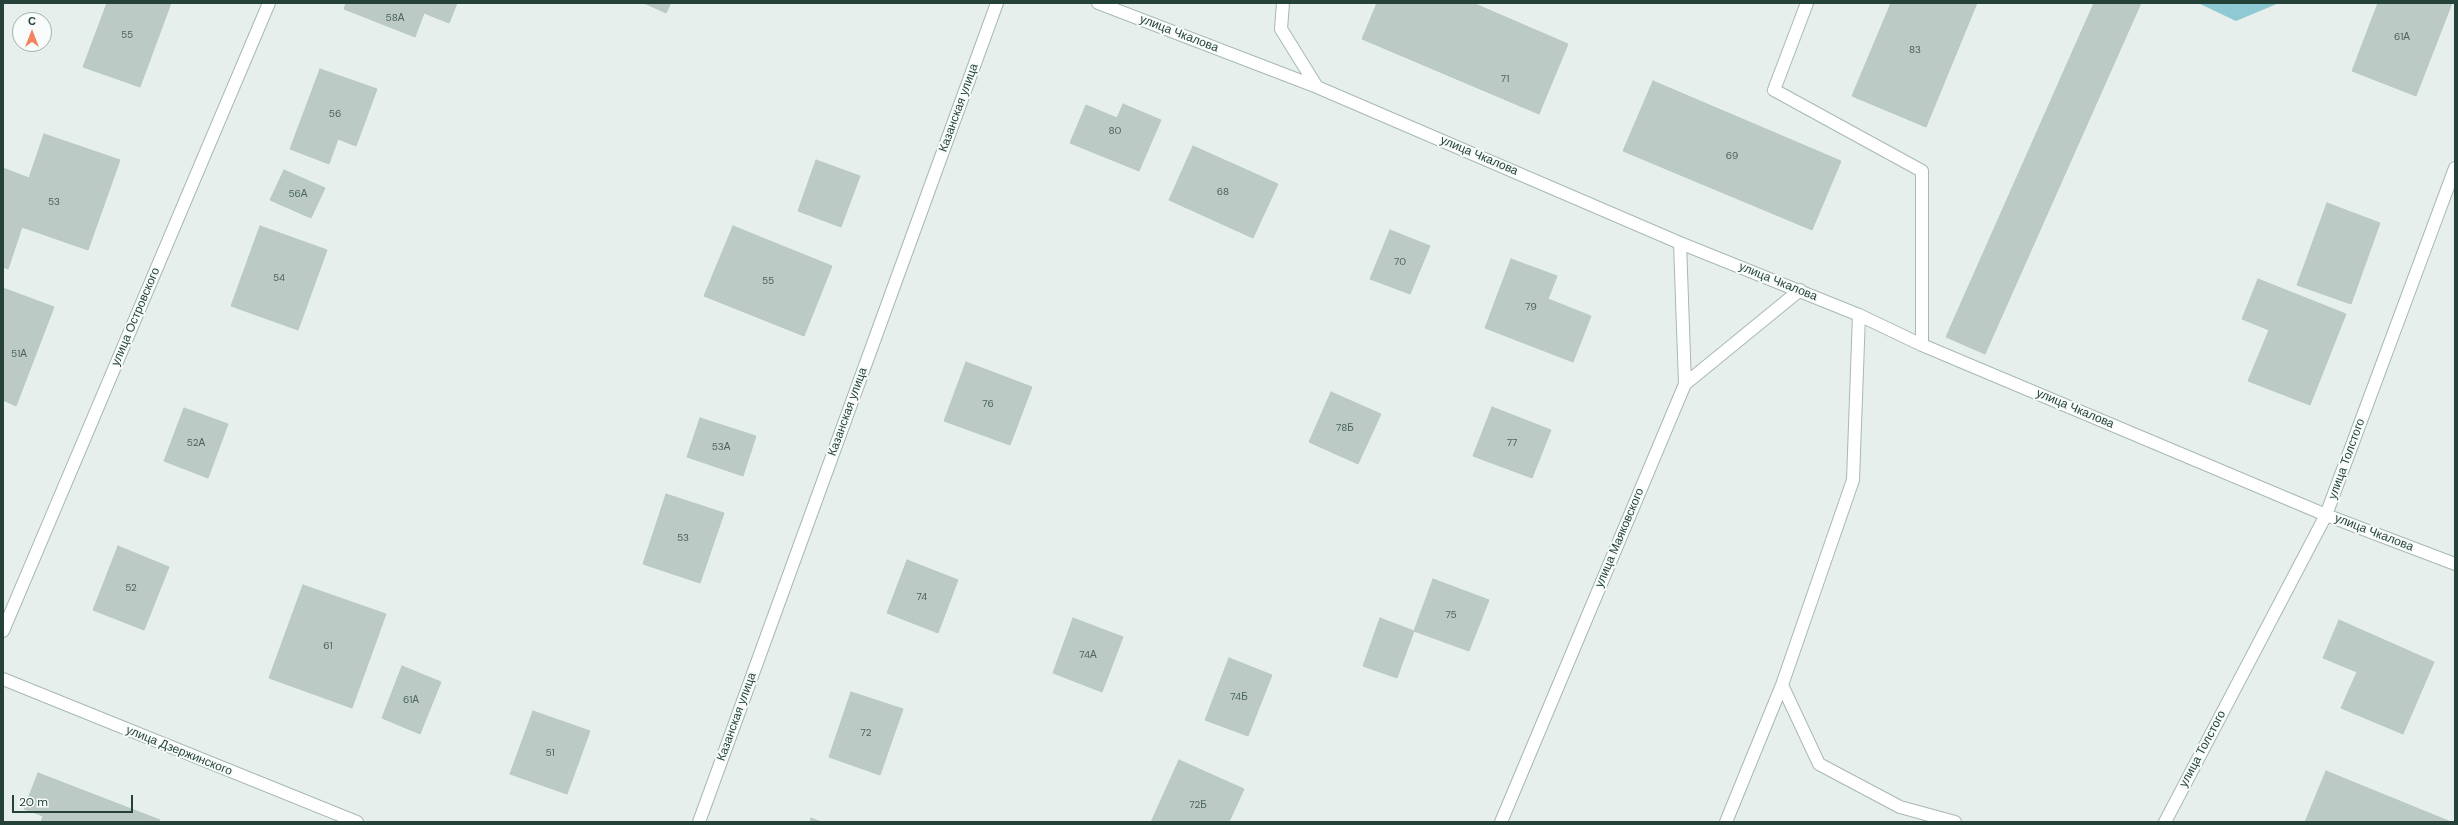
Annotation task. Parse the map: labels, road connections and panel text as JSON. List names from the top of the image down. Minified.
{"streets":{"street":["улица Чкалова","Казанская улица","улица Островского","улица Толстого","улица Маяковского","улица Дзержинского"]},"crossings":[["улица Чкалова","улица Толстого"],["улица Чкалова","улица Маяковского"]],"house_numbers":["58А","55","61А","83","71","56","80","69","68","56А","53","70","54","55","79","51А","76","78Б","52А","77","53А","53","52","74","75","61","74А","74Б","61А","72","51","72Б"],"scale_bar":"20 m","north":"top"}
